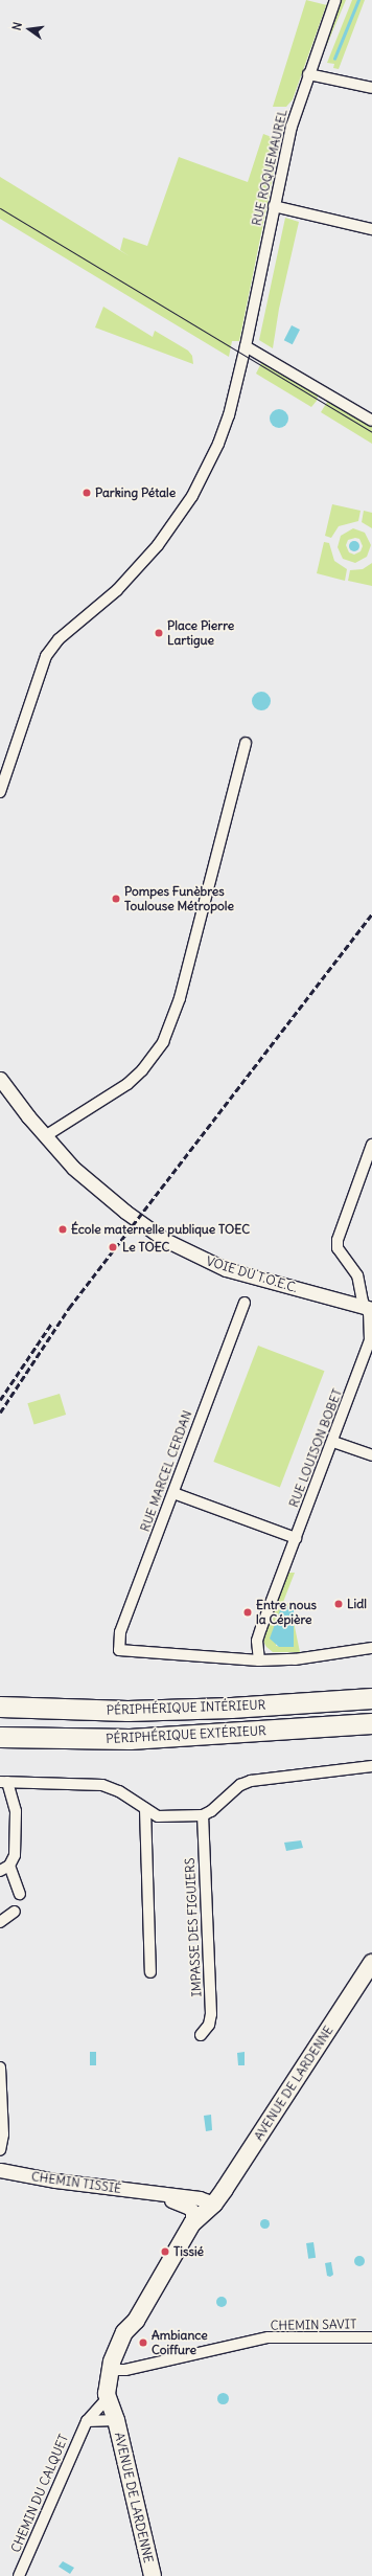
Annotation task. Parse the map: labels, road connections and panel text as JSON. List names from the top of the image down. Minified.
{"streets":{"highway":["PÉRIPHÉRIQUE INTÉRIEUR","PÉRIPHÉRIQUE EXTÉRIEUR"],"main road":["AVENUE DE LARDENNE"],"street":["RUE ROQUEMAUREL","VOIE DU T.O.E.C.","RUE LOUISON BOBET","RUE MARCEL CERDAN","IMPASSE DES FIGUIERS","CHEMIN TISSIÉ","CHEMIN SAVIT","CHEMIN DU CALQUET"]},"crossings":[["VOIE DU T.O.E.C.","RUE LOUISON BOBET"],["RUE LOUISON BOBET","RUE MARCEL CERDAN"],["AVENUE DE LARDENNE","CHEMIN TISSIÉ"],["AVENUE DE LARDENNE","CHEMIN SAVIT"],["AVENUE DE LARDENNE","CHEMIN DU CALQUET"]],"places":["Parking Pétale","Place Pierre Lartigue","Pompes Funèbres Toulouse Métropole","École maternelle publique TOEC","Le TOEC","Lidl","Entre nous la Cépière","Tissié","Ambiance Coiffure"],"north":"left"}
